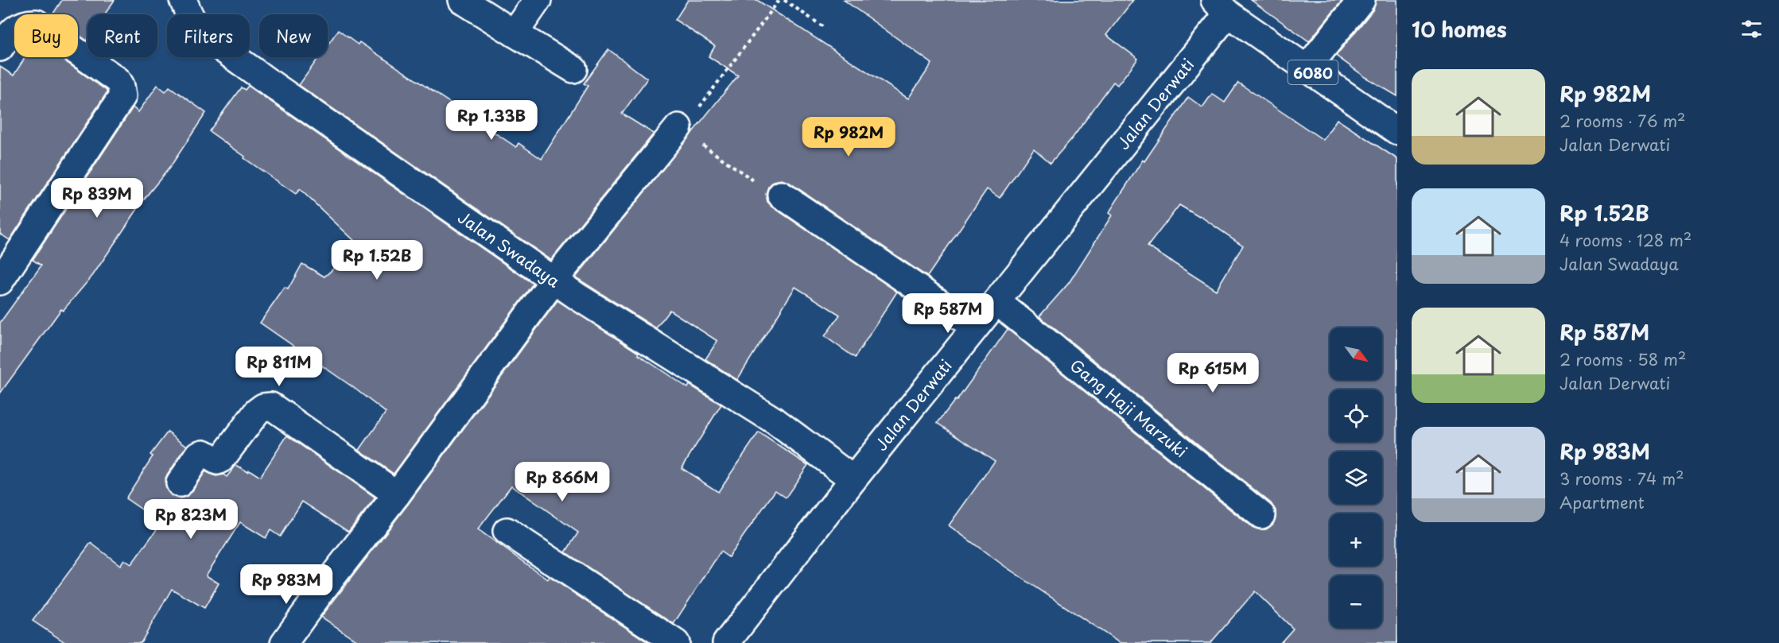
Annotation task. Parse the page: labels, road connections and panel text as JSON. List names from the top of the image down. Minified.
{"streets":{"street":["6080","Jalan Derwati","Jalan Swadaya","Gang Haji Marzuki"]},"crossings":[["6080","Jalan Derwati"],["Jalan Derwati","Jalan Swadaya"],["Jalan Derwati","Gang Haji Marzuki"]],"north":"bottom right","page":{"heading":"10 homes","chip":["Buy","Rent","Filters","New"],"list":[{"name":"Rp 982M","note":"2 rooms · 76 m² · Jalan Derwati"},{"name":"Rp 1.52B","note":"4 rooms · 128 m² · Jalan Swadaya"},{"name":"Rp 587M","note":"2 rooms · 58 m² · Jalan Derwati"},{"name":"Rp 983M","note":"3 rooms · 74 m² · Apartment"}],"price":["Rp 1.33B","Rp 982M","Rp 839M","Rp 1.52B","Rp 587M","Rp 811M","Rp 615M","Rp 866M","Rp 823M","Rp 983M"],"map_buttons":["+","−"]}}
